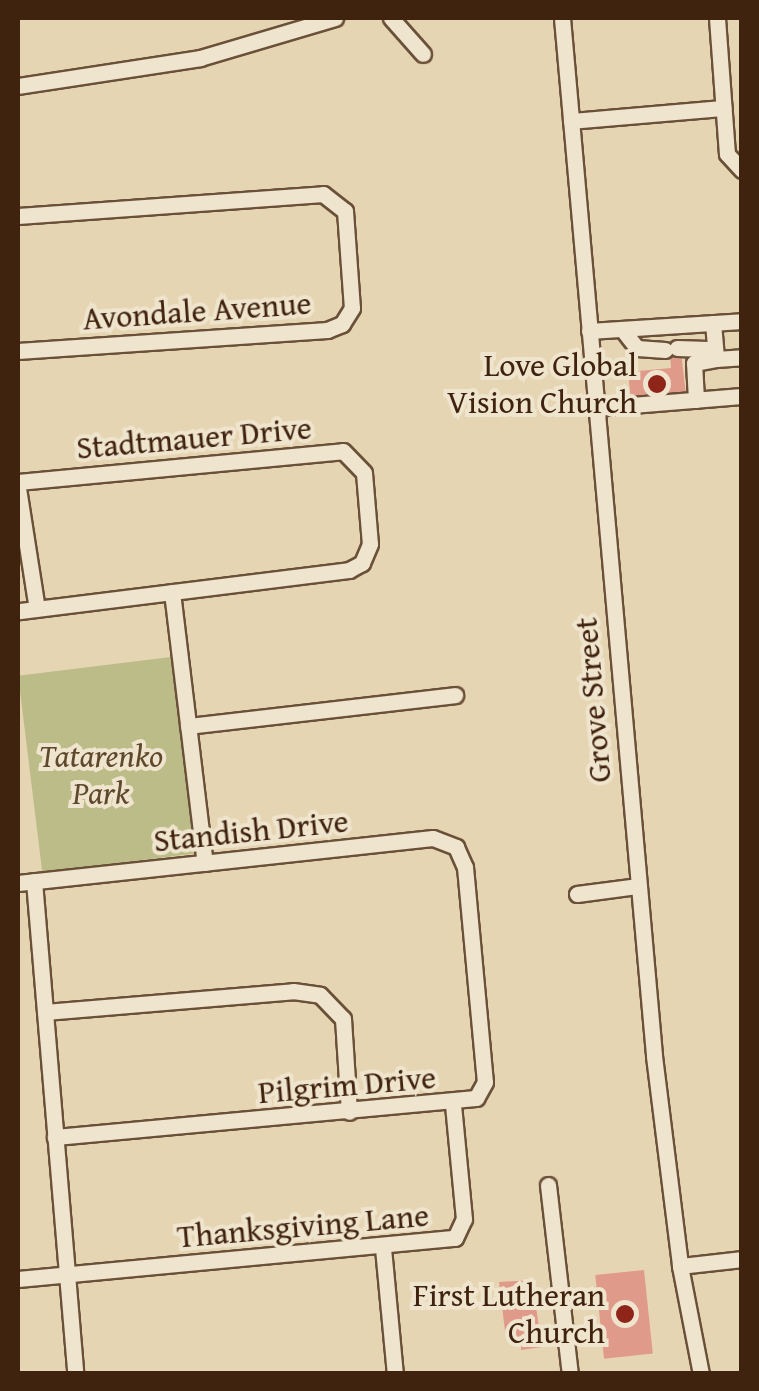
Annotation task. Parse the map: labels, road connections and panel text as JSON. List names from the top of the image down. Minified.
{"streets":{"street":["Avondale Avenue","Stadtmauer Drive","Grove Street","Standish Drive","Pilgrim Drive","Thanksgiving Lane"]},"crossings":[["Standish Drive","Pilgrim Drive"],["Pilgrim Drive","Thanksgiving Lane"]],"parks":["Tatarenko Park"],"places":["Love Global Vision Church","First Lutheran Church"]}
